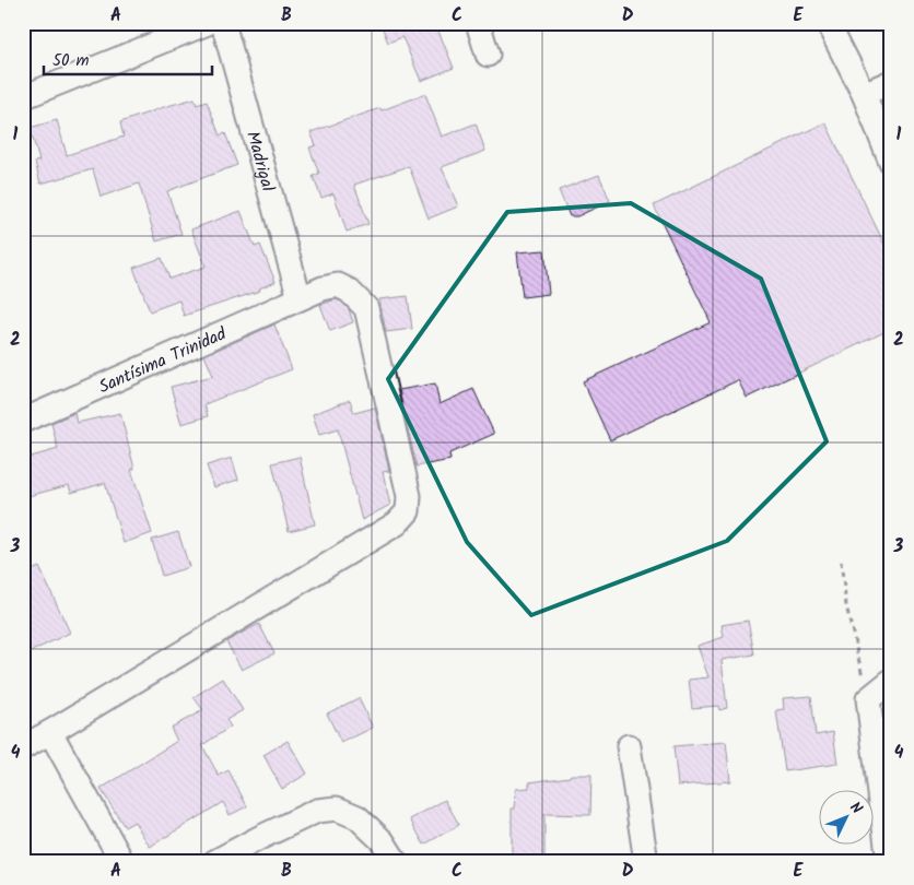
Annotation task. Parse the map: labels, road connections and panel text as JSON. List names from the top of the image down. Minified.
{"streets":{"street":["Madrigal","Santísima Trinidad"]},"crossings":[["Madrigal","Santísima Trinidad"]],"scale_bar":"50 m","north":"top right","grid":{"columns":["A","B","C","D","E"],"rows":["1","2","3","4"]}}
